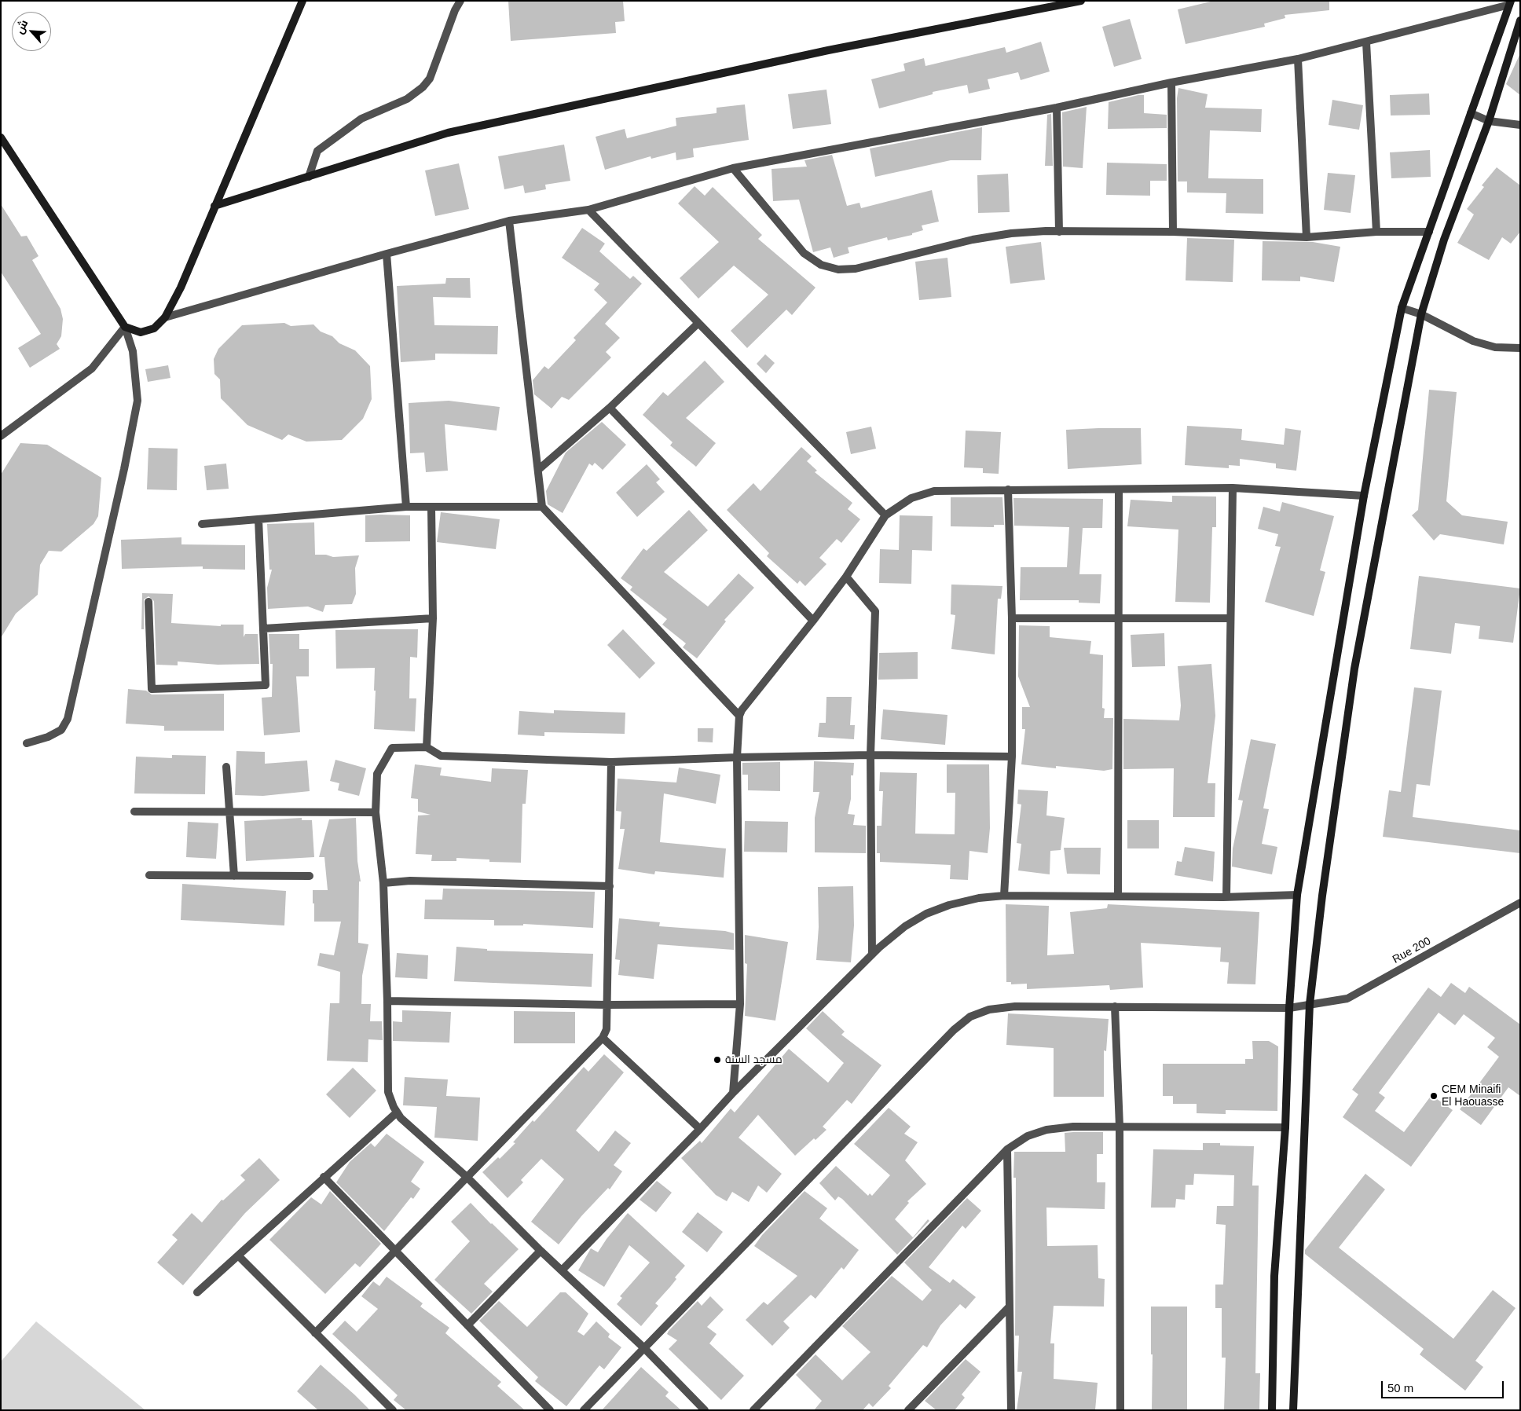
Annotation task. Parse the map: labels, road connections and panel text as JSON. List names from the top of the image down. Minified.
{"streets":{"street":["Rue 200"]},"places":["مسجد السنة","CEM Minaifi El Haouasse"],"scale_bar":"50 m","north":"top left"}
